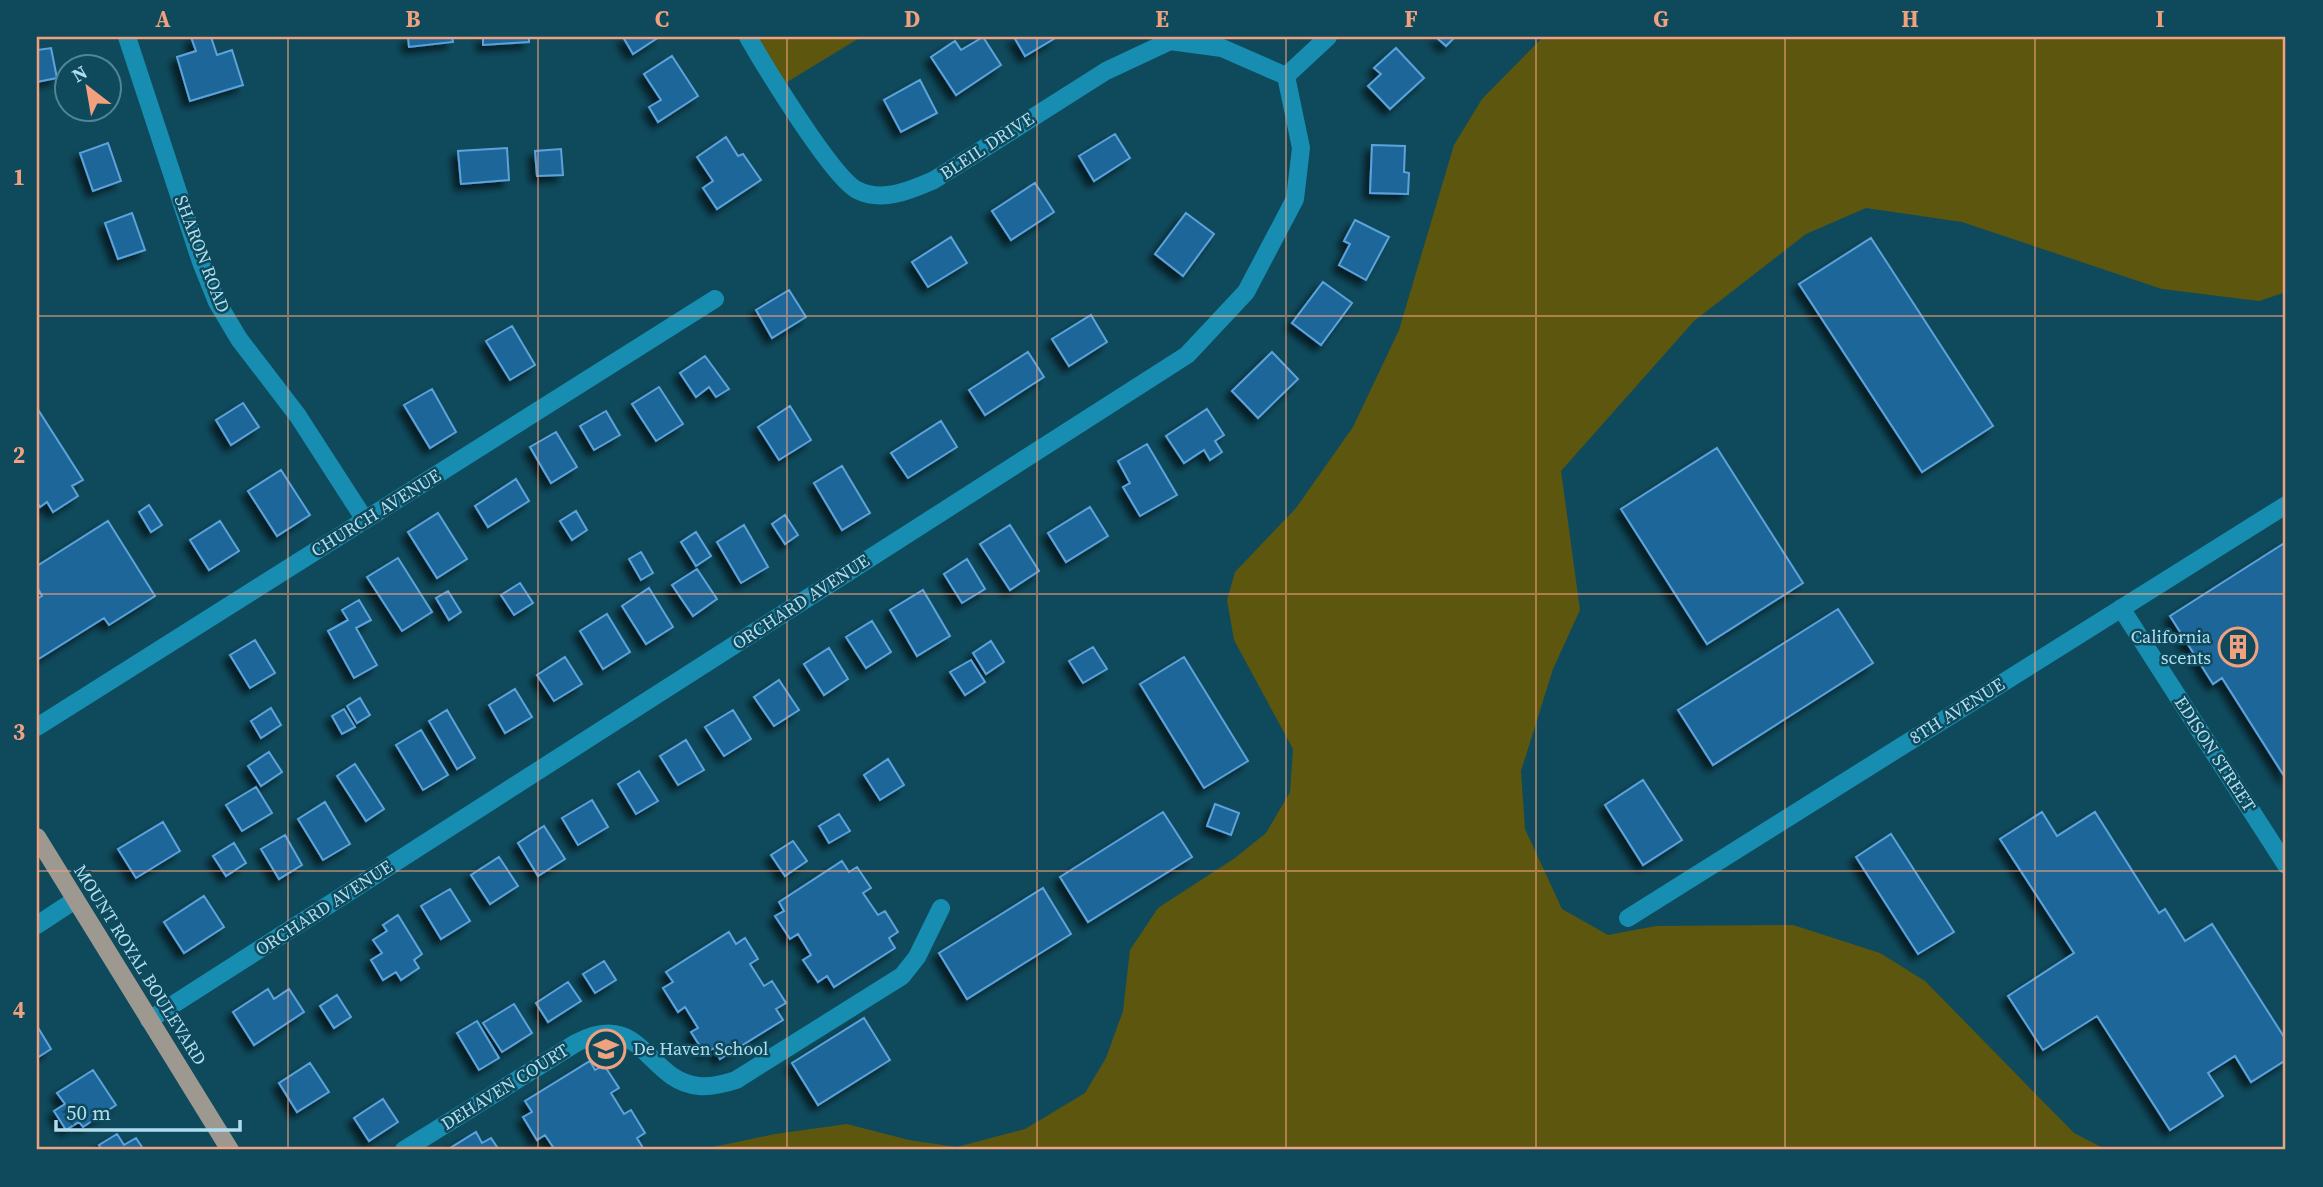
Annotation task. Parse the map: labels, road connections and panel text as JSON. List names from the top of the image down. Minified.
{"streets":{"main road":["MOUNT ROYAL BOULEVARD"],"street":["BLEIL DRIVE","SHARON ROAD","CHURCH AVENUE","ORCHARD AVENUE","8TH AVENUE","EDISON STREET","DEHAVEN COURT"]},"crossings":[["BLEIL DRIVE","ORCHARD AVENUE"],["SHARON ROAD","CHURCH AVENUE"],["ORCHARD AVENUE","MOUNT ROYAL BOULEVARD"],["8TH AVENUE","EDISON STREET"]],"places":{"building":["California scents"],"school or university":["De Haven School"]},"scale_bar":"50 m","north":"top left","grid":{"columns":["A","B","C","D","E","F","G","H","I"],"rows":["1","2","3","4"]}}
